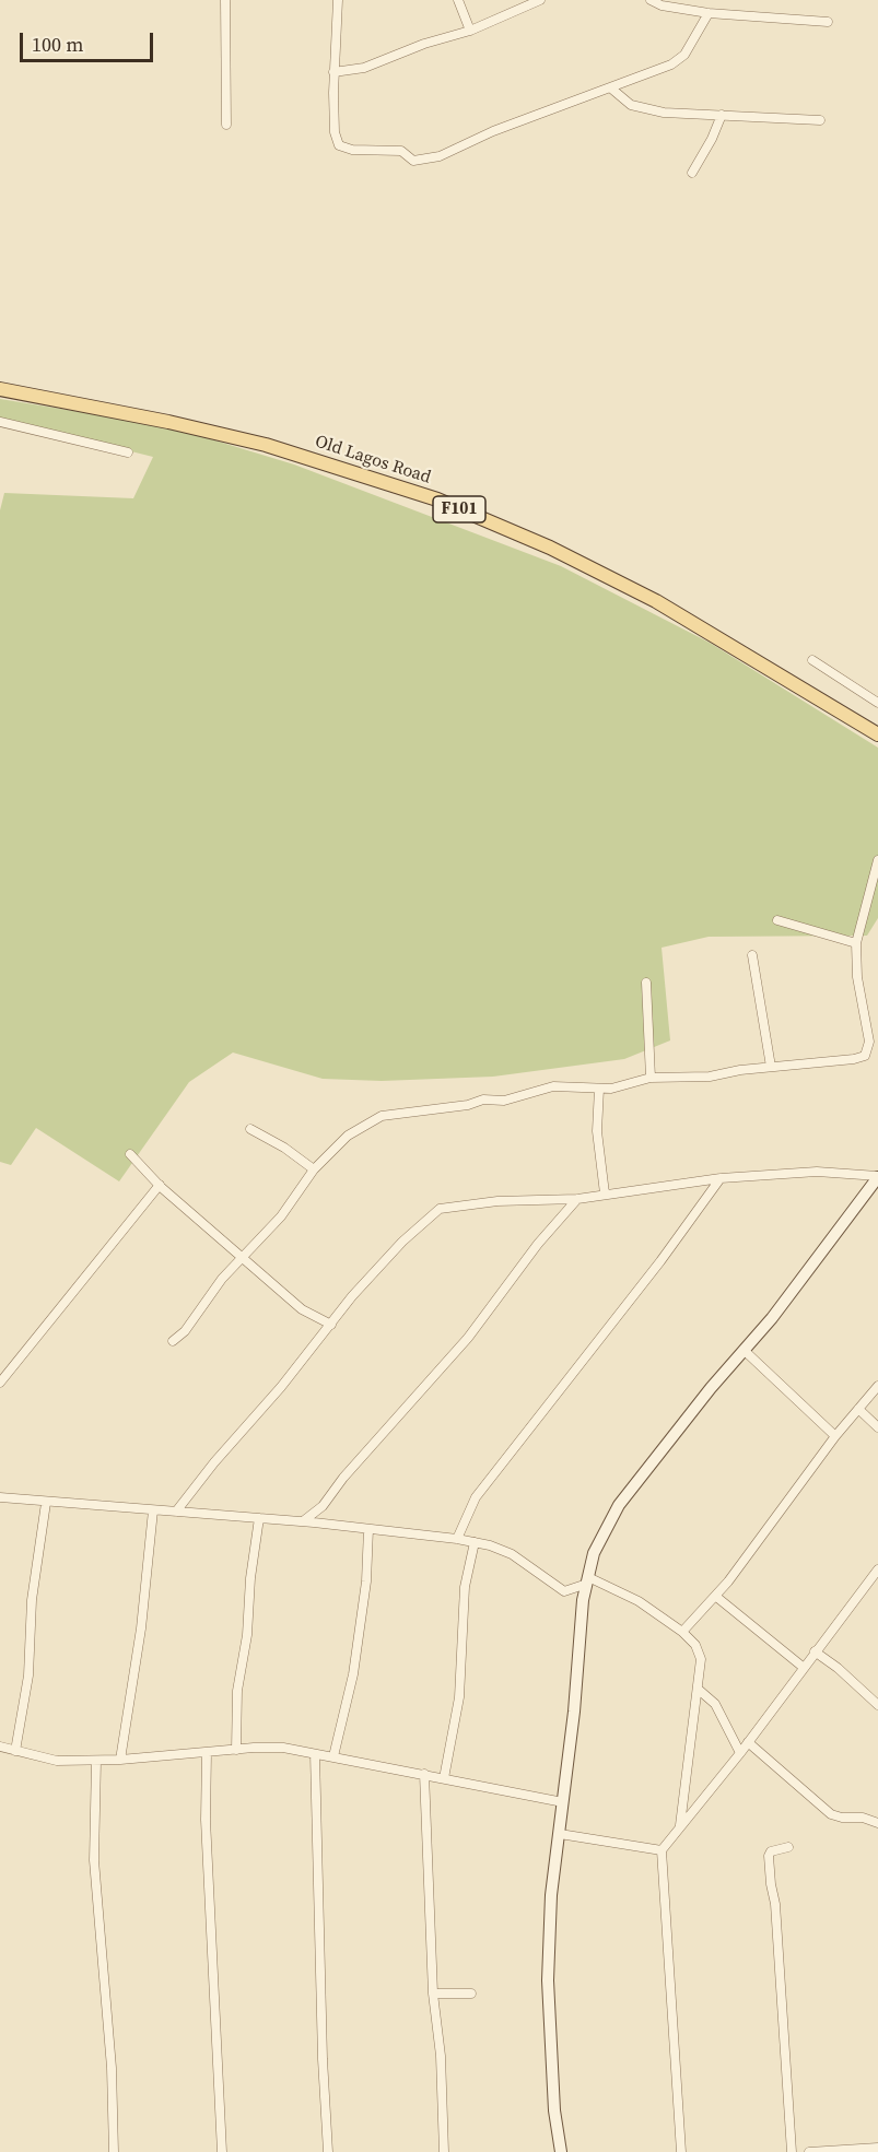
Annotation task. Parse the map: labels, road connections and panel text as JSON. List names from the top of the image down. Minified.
{"streets":{"main road":["Old Lagos Road","F101"]},"scale_bar":"100 m"}
